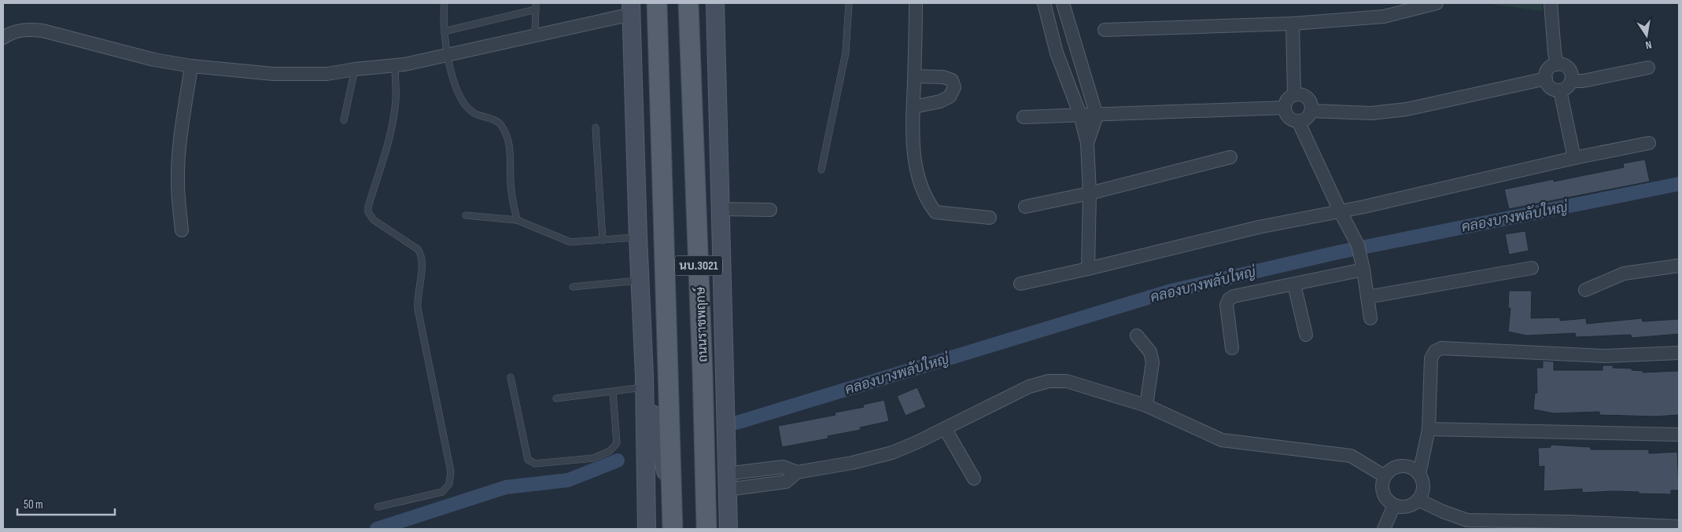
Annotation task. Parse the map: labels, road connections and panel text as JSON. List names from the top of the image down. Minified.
{"streets":{"main road":["นบ.3021","ถนนราชพฤกษ์"]},"water":["คลองบางพลับใหญ่"],"scale_bar":"50 m","north":"bottom"}
